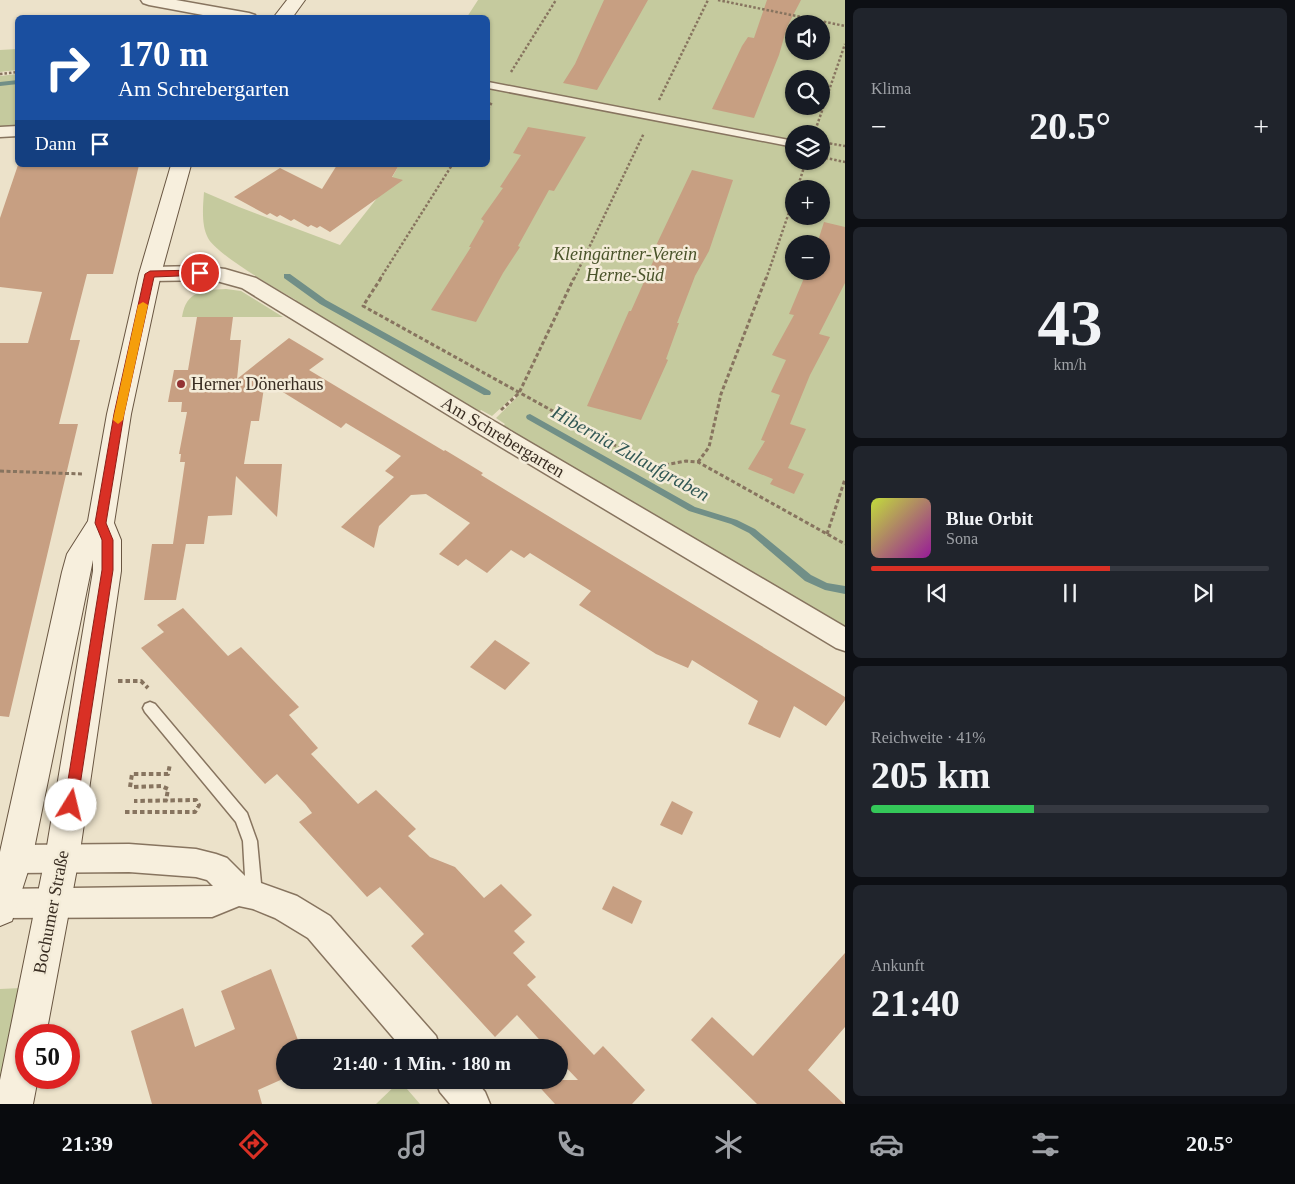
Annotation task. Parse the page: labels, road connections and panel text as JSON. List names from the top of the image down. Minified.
{"streets":{"main road":["Bochumer Straße"],"street":["Am Schrebergarten"]},"crossings":[["Am Schrebergarten","Bochumer Straße"]],"water":["Hibernia Zulaufgraben"],"parks":["Kleingärtner-Verein Herne-Süd"],"places":["Herner Dönerhaus"],"page":{"tile":["Klima",["43","km/h"],["Reichweite · 41%","205 km"],["Ankunft","21:40"]],"map_buttons":["+","−"],"turn":["170 m","Am Schrebergarten"],"heat":["−","20.5°","+"],"then":"Dann","song":["Blue Orbit","Sona"],"limit":"50","trip":"21:40 · 1 Min. · 180 m","tabs":["21:39","20.5°"]}}
